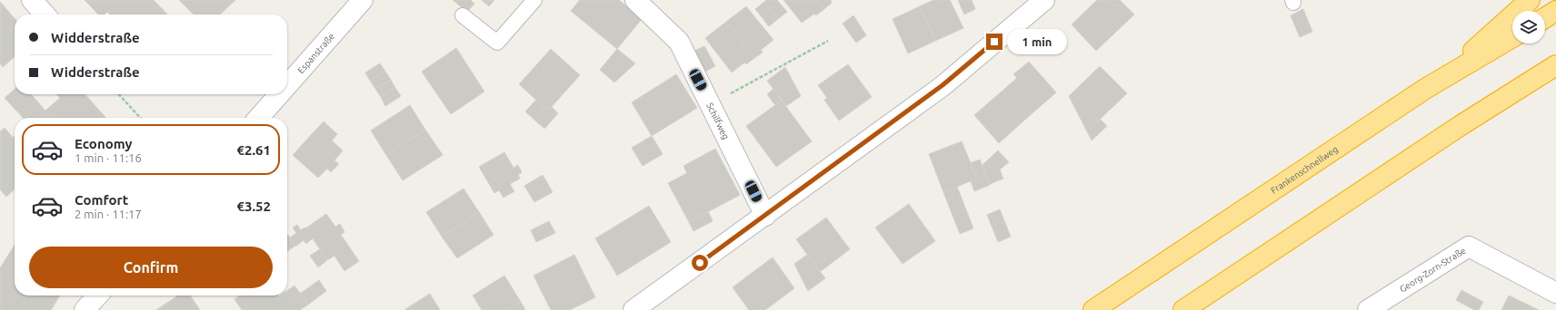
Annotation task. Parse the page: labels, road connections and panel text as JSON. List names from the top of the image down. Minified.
{"streets":{"highway":["Frankenschnellweg"],"street":["Espanstraße","Schilfweg","Georg-Zorn-Straße"]},"page":{"banner":["Widderstraße","Widderstraße"],"bubble":"1 min","list":[{"name":"Economy","note":"1 min · 11:16","value":"€2.61"},{"name":"Comfort","note":"2 min · 11:17","value":"€3.52"}],"buttons":"Confirm"}}
